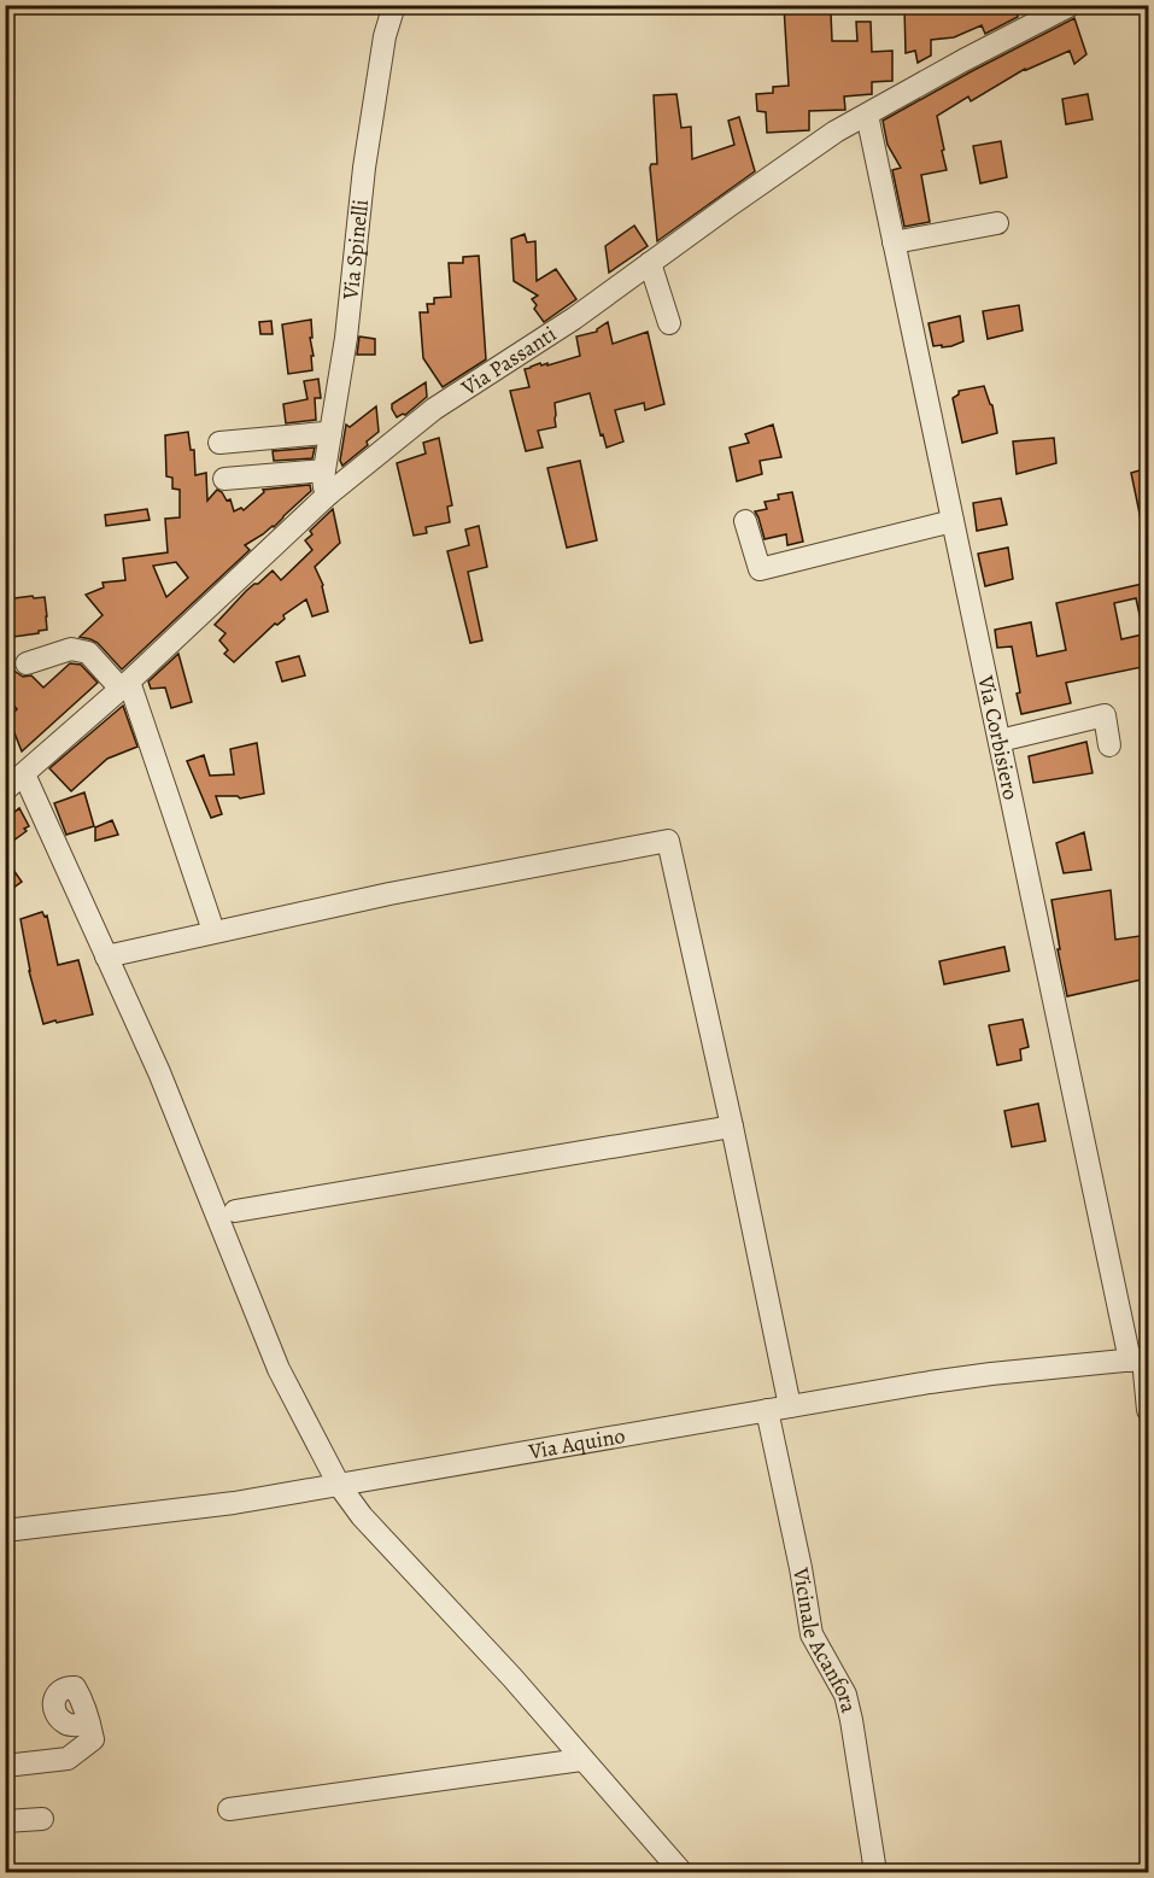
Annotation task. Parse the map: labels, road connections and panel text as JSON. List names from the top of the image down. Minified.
{"streets":{"street":["Via Spinelli","Via Passanti","Via Corbisiero","Via Aquino","Vicinale Acanfora"]},"crossings":[["Via Spinelli","Via Passanti"],["Via Passanti","Via Corbisiero"],["Via Corbisiero","Via Aquino"],["Via Aquino","Vicinale Acanfora"]]}
